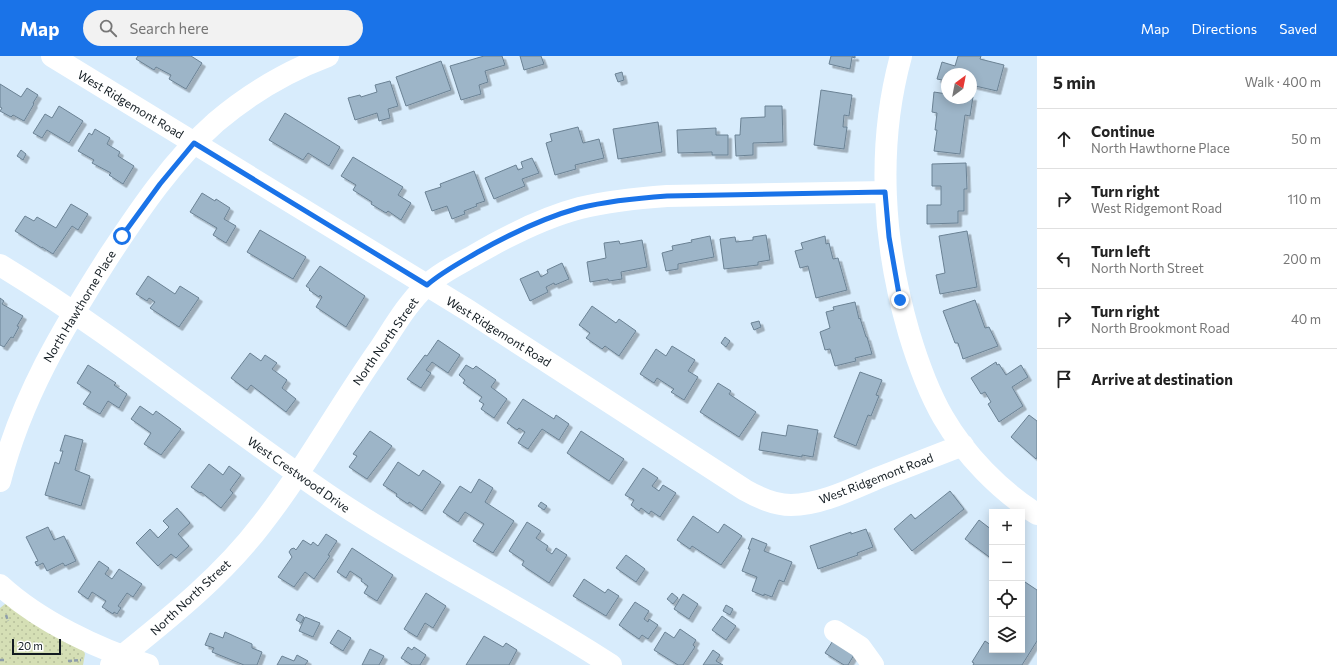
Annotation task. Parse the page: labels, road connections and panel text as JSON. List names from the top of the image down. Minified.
{"streets":{"street":["West Ridgemont Road","North Hawthorne Place","North North Street","West Crestwood Drive"]},"crossings":[["West Ridgemont Road","North Hawthorne Place"],["West Ridgemont Road","North North Street"],["North Hawthorne Place","West Crestwood Drive"],["North North Street","West Crestwood Drive"]],"scale_bar":"20 m","north":"top right","page":{"header":"Map","search":"Search here","nav":["Map","Directions","Saved"],"heading":["5 min","Walk · 400 m"],"list":[["Continue","North Hawthorne Place","50 m"],["Turn right","West Ridgemont Road","110 m"],["Turn left","North North Street","200 m"],["Turn right","North Brookmont Road","40 m"],"Arrive at destination"],"map_buttons":["+","−"],"scale":"20 m"}}
